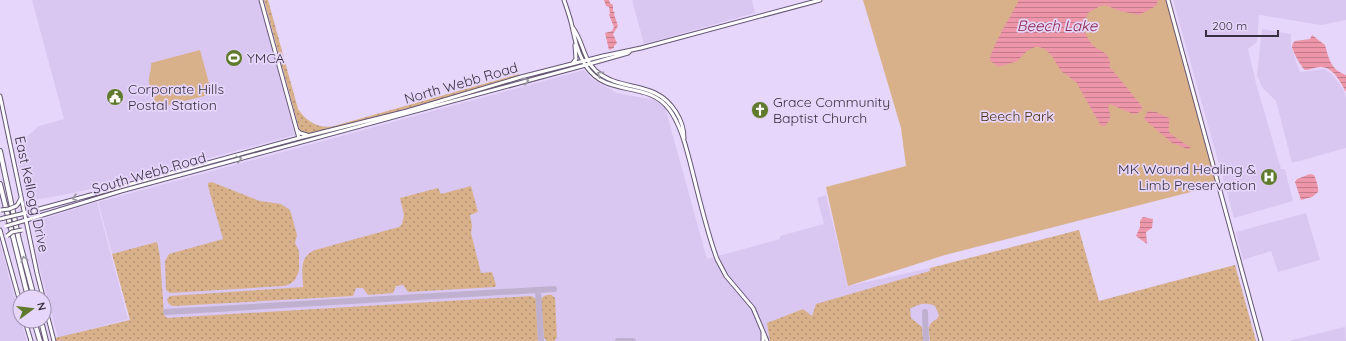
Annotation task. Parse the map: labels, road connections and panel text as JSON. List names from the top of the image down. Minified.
{"streets":{"main road":["North Webb Road","South Webb Road","East Kellogg Drive"]},"crossings":[["North Webb Road","South Webb Road"],["South Webb Road","East Kellogg Drive"]],"water":["Beech Lake"],"parks":["Beech Park"],"places":{"sports":["YMCA"],"public building":["Corporate Hills Postal Station"],"church":["Grace Community Baptist Church"],"hospital":["MK Wound Healing & Limb Preservation"]},"scale_bar":"200 m","north":"right"}
